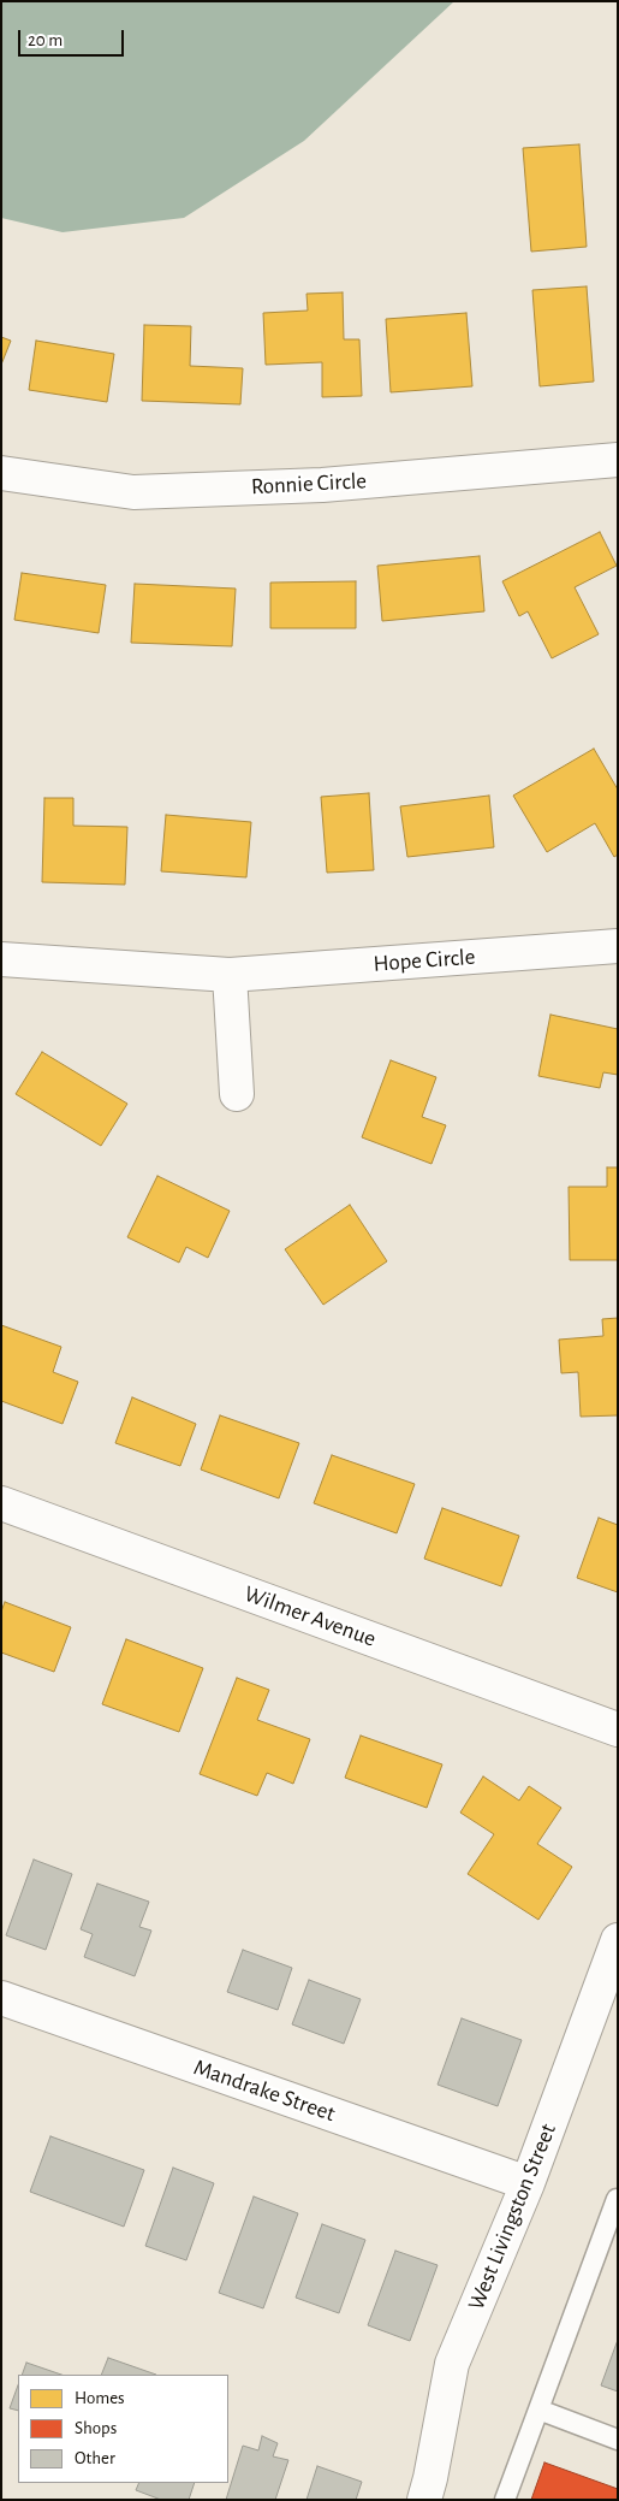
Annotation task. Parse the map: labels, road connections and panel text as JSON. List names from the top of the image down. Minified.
{"streets":{"street":["Ronnie Circle","Hope Circle","Wilmer Avenue","Mandrake Street","West Livingston Street"]},"crossings":[["Mandrake Street","West Livingston Street"]],"legend":["Homes","Shops","Other"],"scale_bar":"20 m"}
